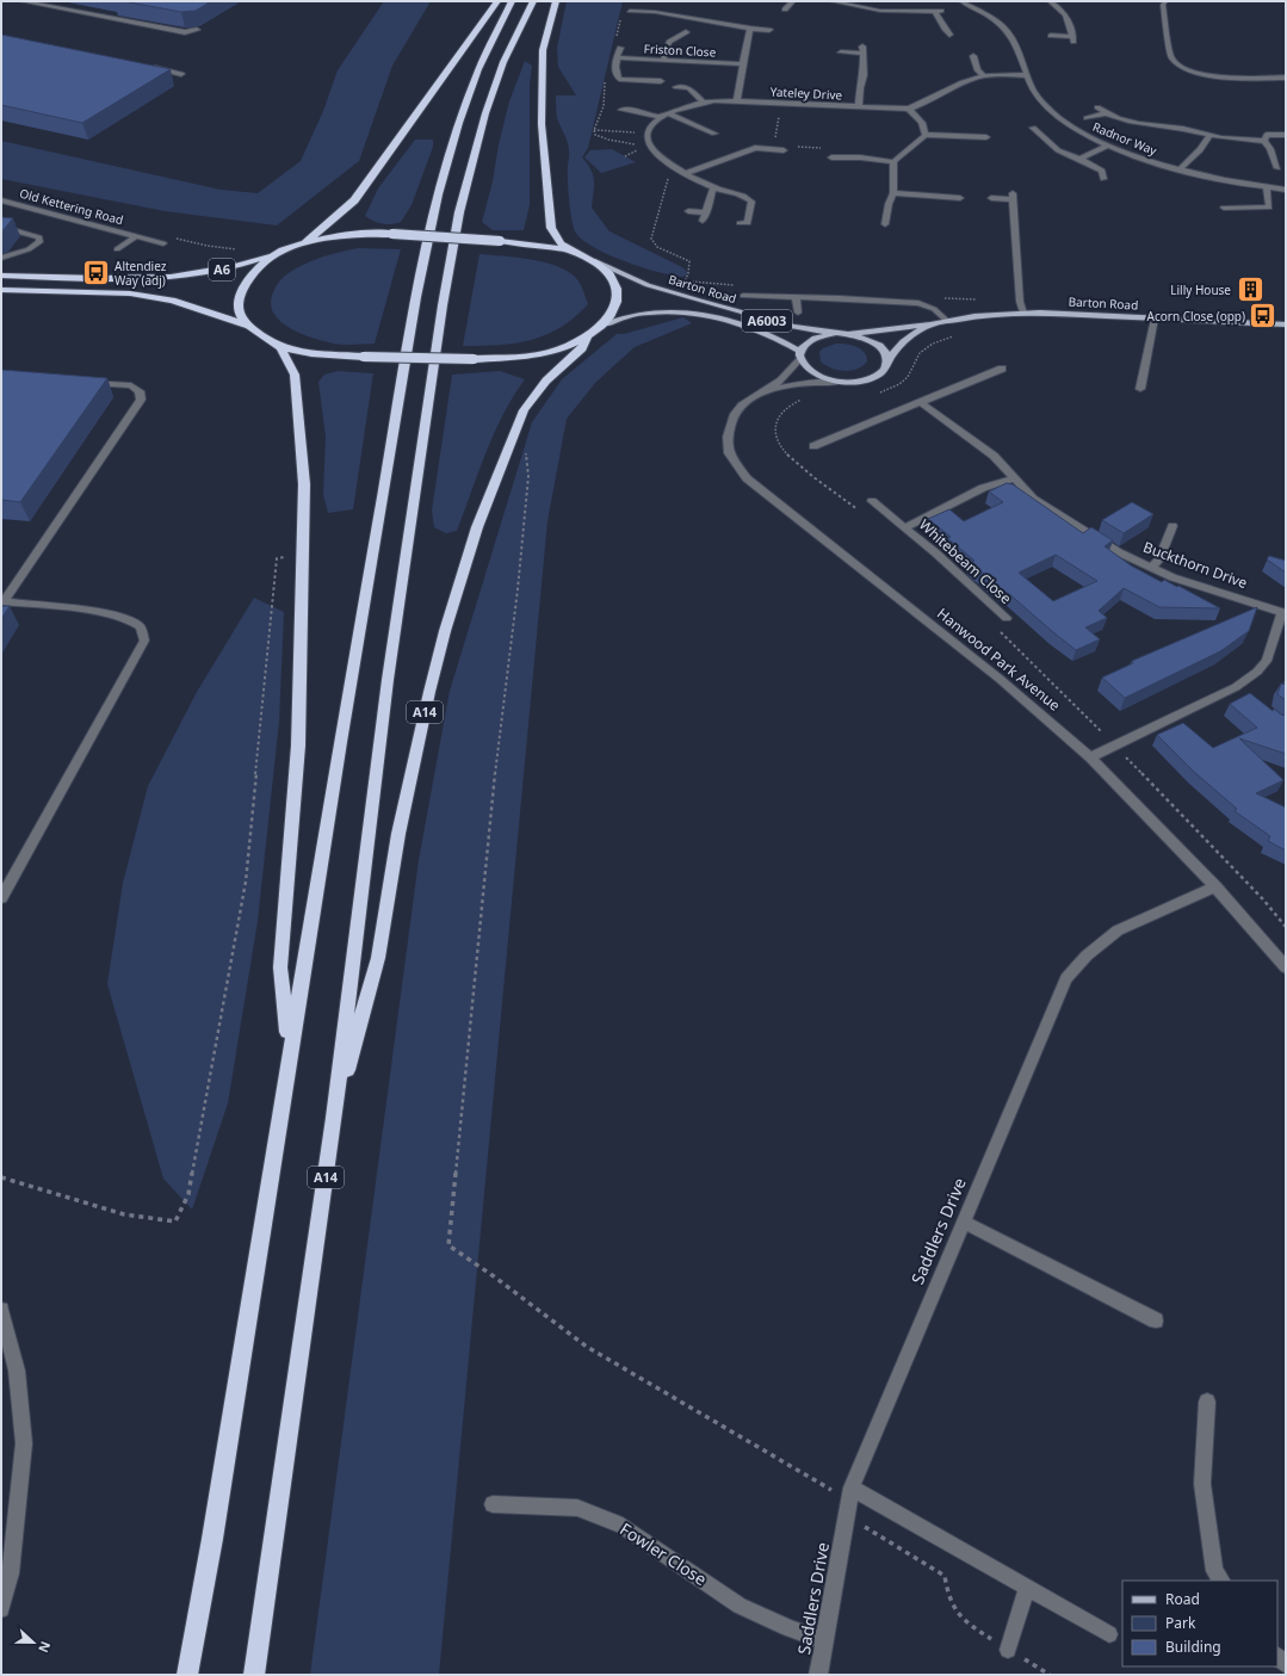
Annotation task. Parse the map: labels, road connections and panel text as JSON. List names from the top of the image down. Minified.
{"streets":{"highway":["A6","A14"],"main road":["Barton Road","A6003"],"street":["Friston Close","Yateley Drive","Radnor Way","Old Kettering Road","Whitebeam Close","Buckthorn Drive","Hanwood Park Avenue","Saddlers Drive","Fowler Close"]},"crossings":[["Yateley Drive","Radnor Way"],["Barton Road","Hanwood Park Avenue"],["Whitebeam Close","Buckthorn Drive"],["Buckthorn Drive","Hanwood Park Avenue"],["Hanwood Park Avenue","Saddlers Drive"],["Saddlers Drive","Fowler Close"]],"places":{"bus stop":["Altendiez Way (adj)","Acorn Close (opp)"],"building":["Lilly House"]},"legend":["Road","Park","Building"],"north":"right"}
